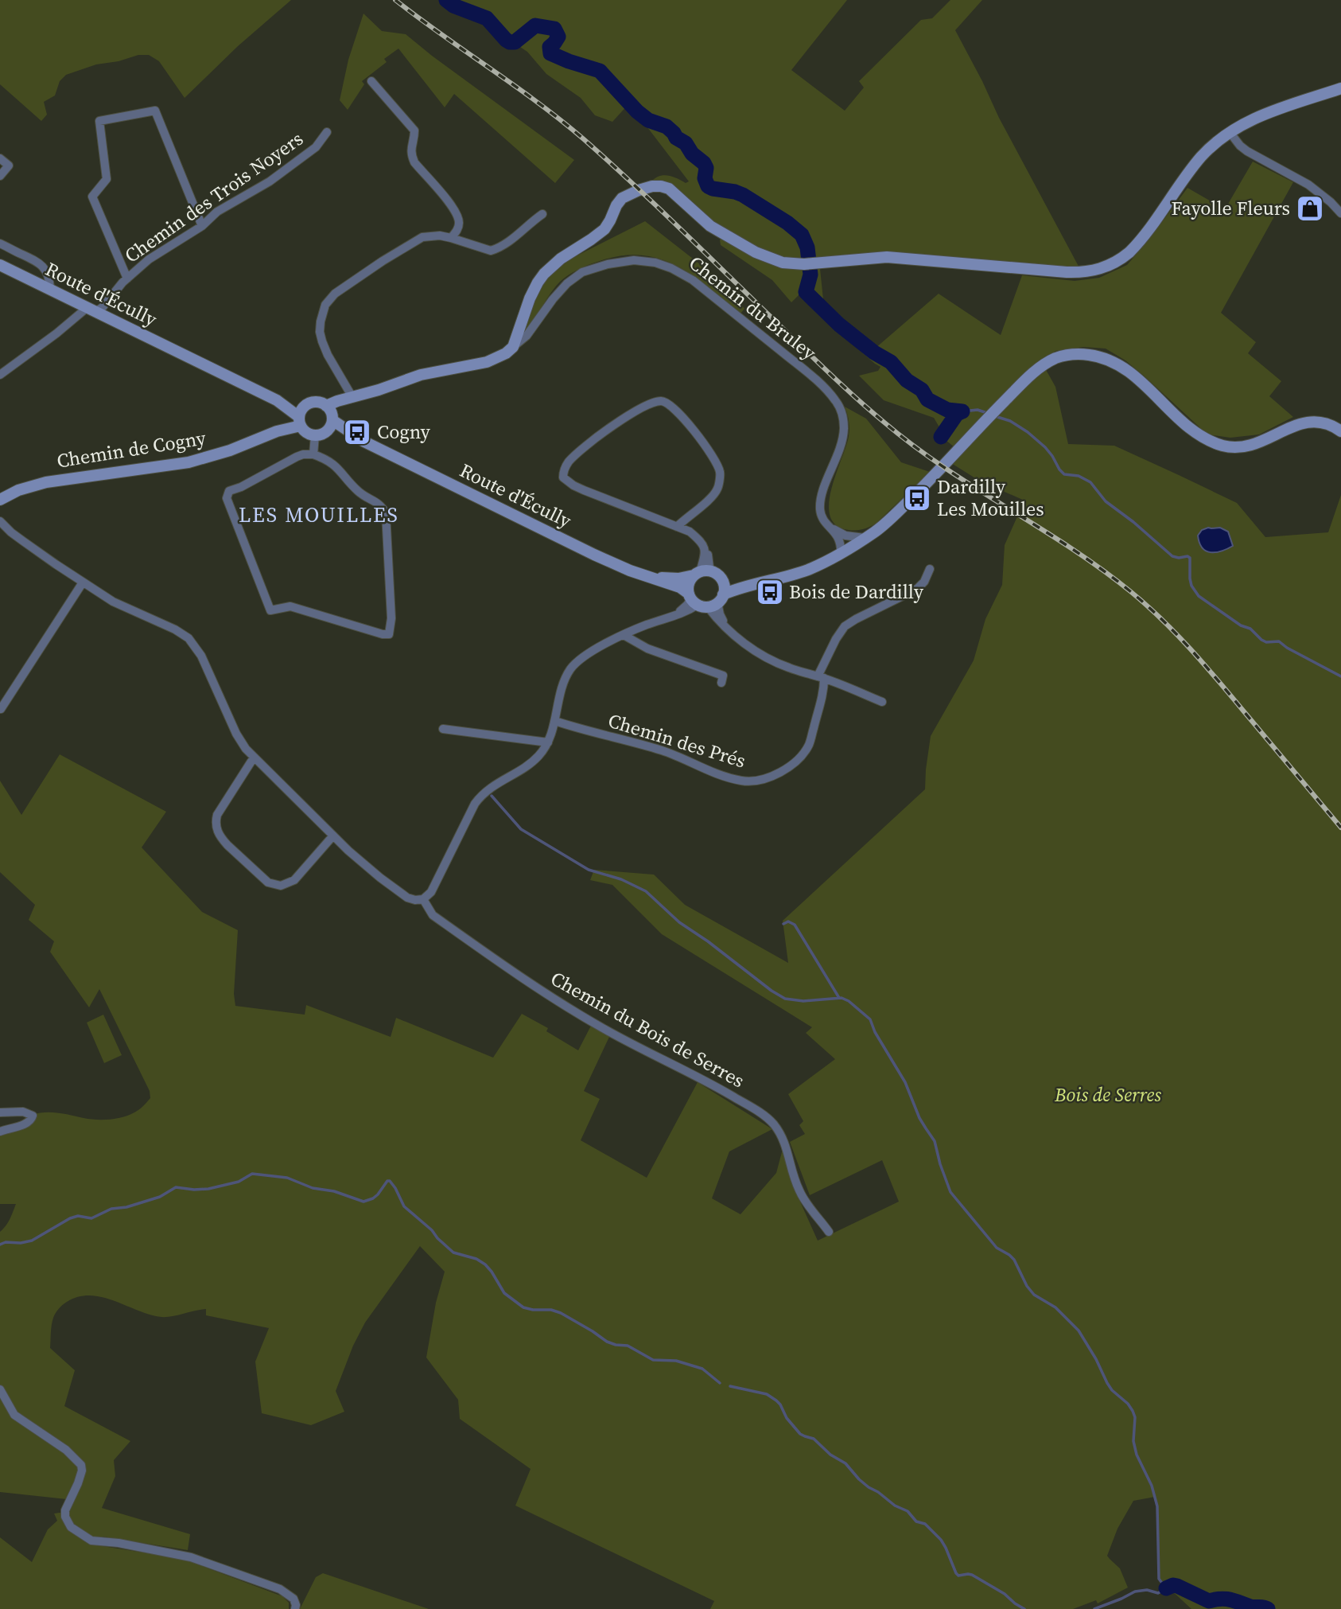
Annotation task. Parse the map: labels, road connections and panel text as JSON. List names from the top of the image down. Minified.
{"streets":{"street":["Chemin des Trois Noyers","Route d'Écully","Chemin du Bruley","Chemin de Cogny","Chemin des Prés","Chemin du Bois de Serres"]},"crossings":[["Chemin des Trois Noyers","Route d'Écully"],["Route d'Écully","Chemin de Cogny"]],"districts":["LES MOUILLES"],"parks":["Bois de Serres"],"places":{"shop":["Fayolle Fleurs"],"bus stop":["Cogny","Dardilly Les Mouilles","Bois de Dardilly"]}}
